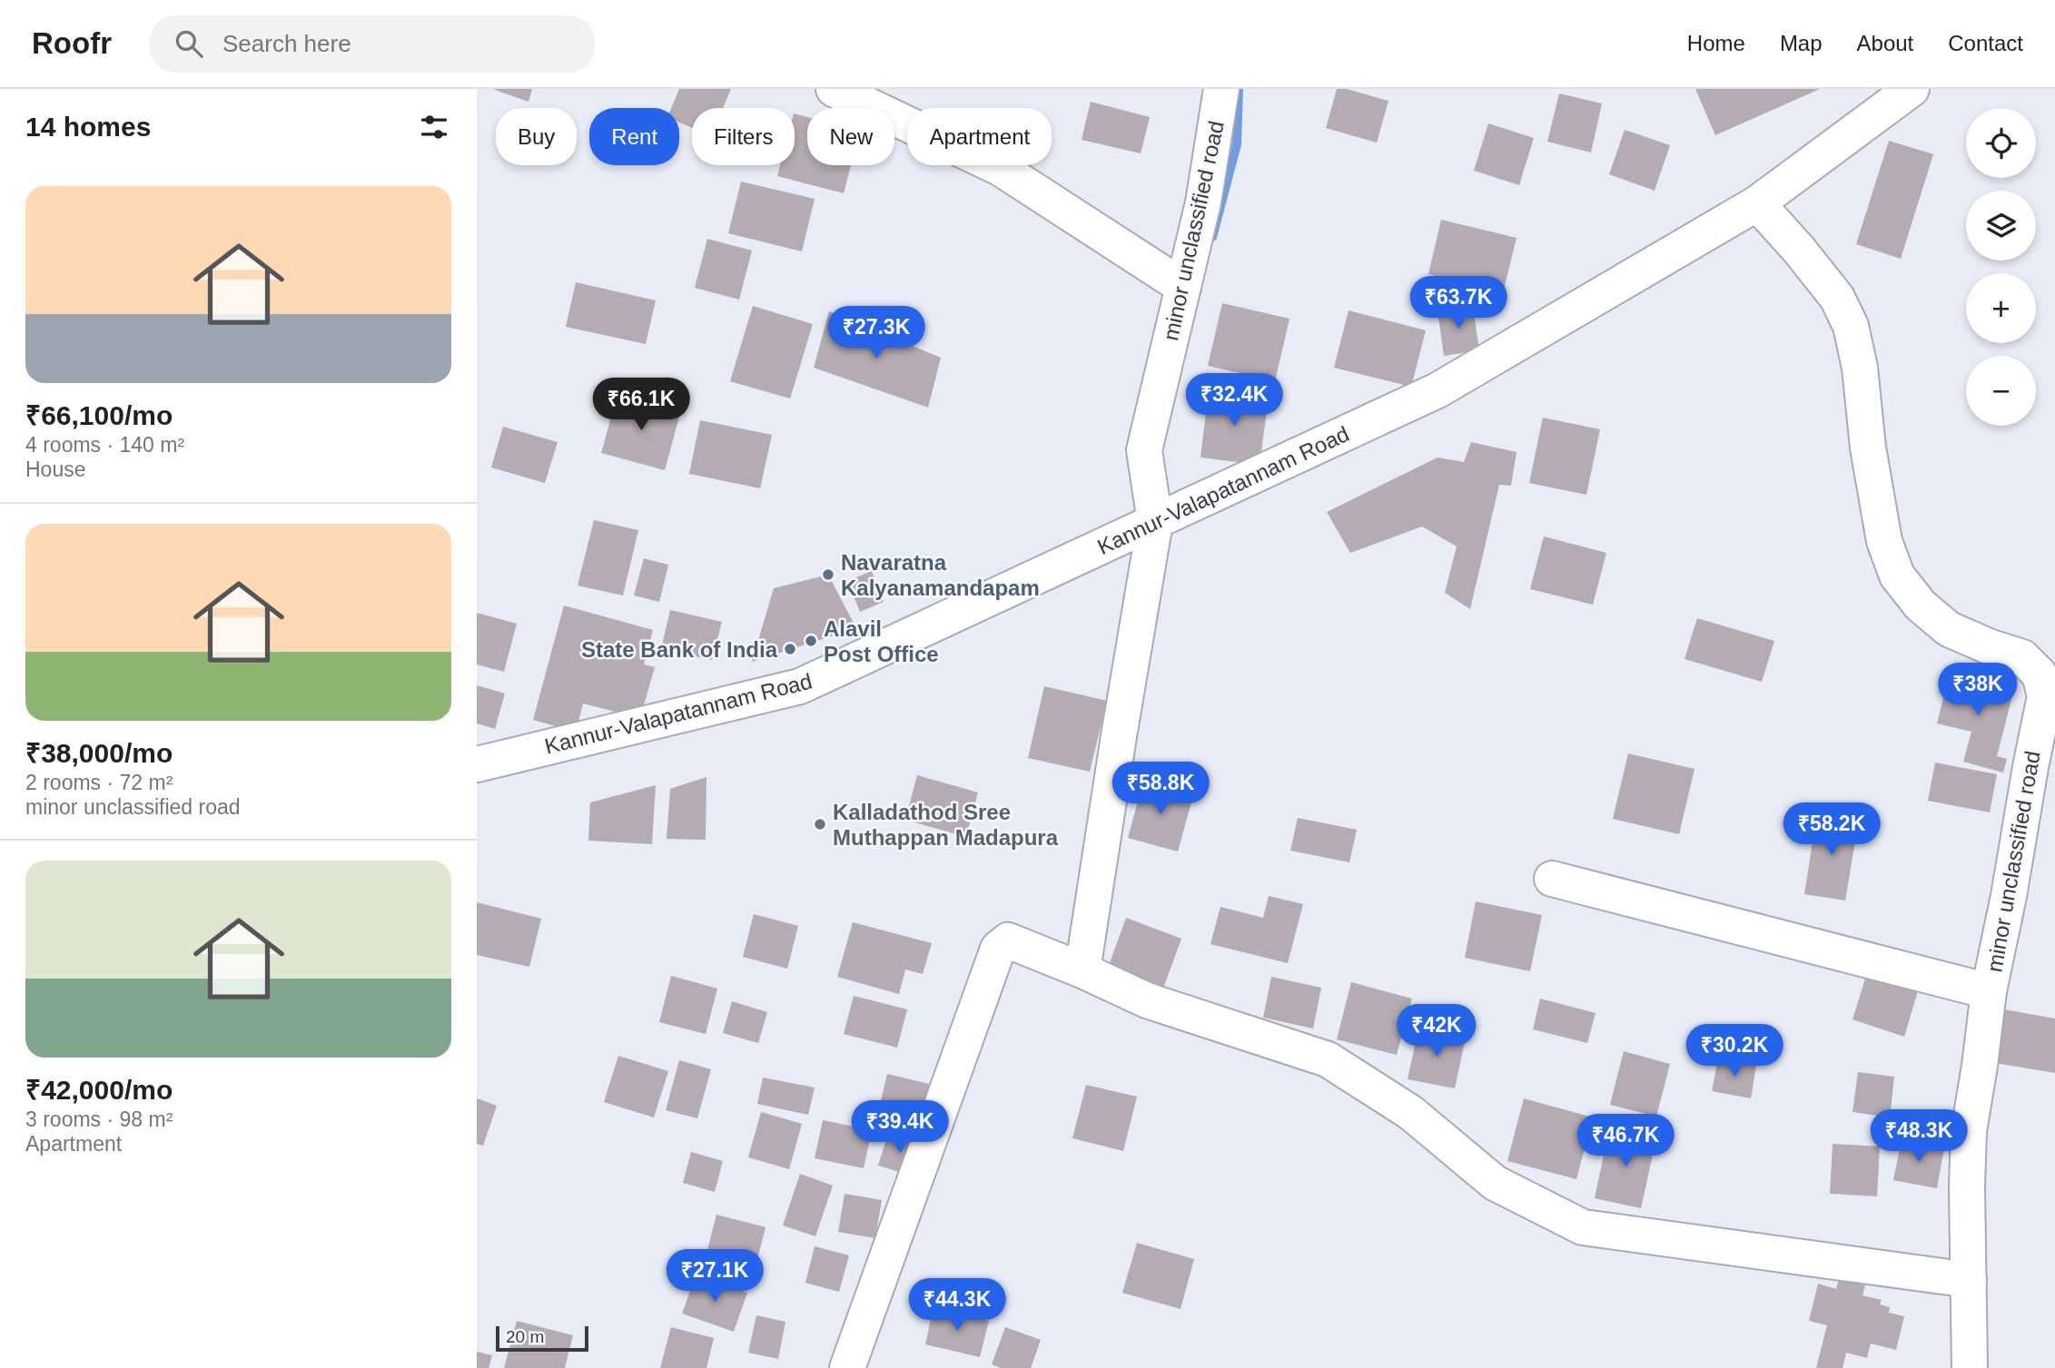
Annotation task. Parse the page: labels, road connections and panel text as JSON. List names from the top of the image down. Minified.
{"streets":{"street":["minor unclassified road","Kannur-Valapatannam Road"]},"crossings":[["minor unclassified road","Kannur-Valapatannam Road"]],"places":["Navaratna Kalyanamandapam","Alavil Post Office","State Bank of India","Kalladathod Sree Muthappan Madapura"],"scale_bar":"20 m","page":{"header":"Roofr","search":"Search here","nav":["Home","Map","About","Contact"],"heading":"14 homes","map_buttons":["+","−"],"chip":["Buy","Rent","Filters","New","Apartment"],"list":[{"name":"₹66,100/mo","note":"4 rooms · 140 m² · House"},{"name":"₹38,000/mo","note":"2 rooms · 72 m² · minor unclassified road"},{"name":"₹42,000/mo","note":"3 rooms · 98 m² · Apartment"}],"price":["₹63.7K","₹27.3K","₹32.4K","₹66.1K","₹38K","₹58.8K","₹58.2K","₹42K","₹30.2K","₹39.4K","₹48.3K","₹46.7K","₹27.1K","₹44.3K"],"scale":"20 m"}}
